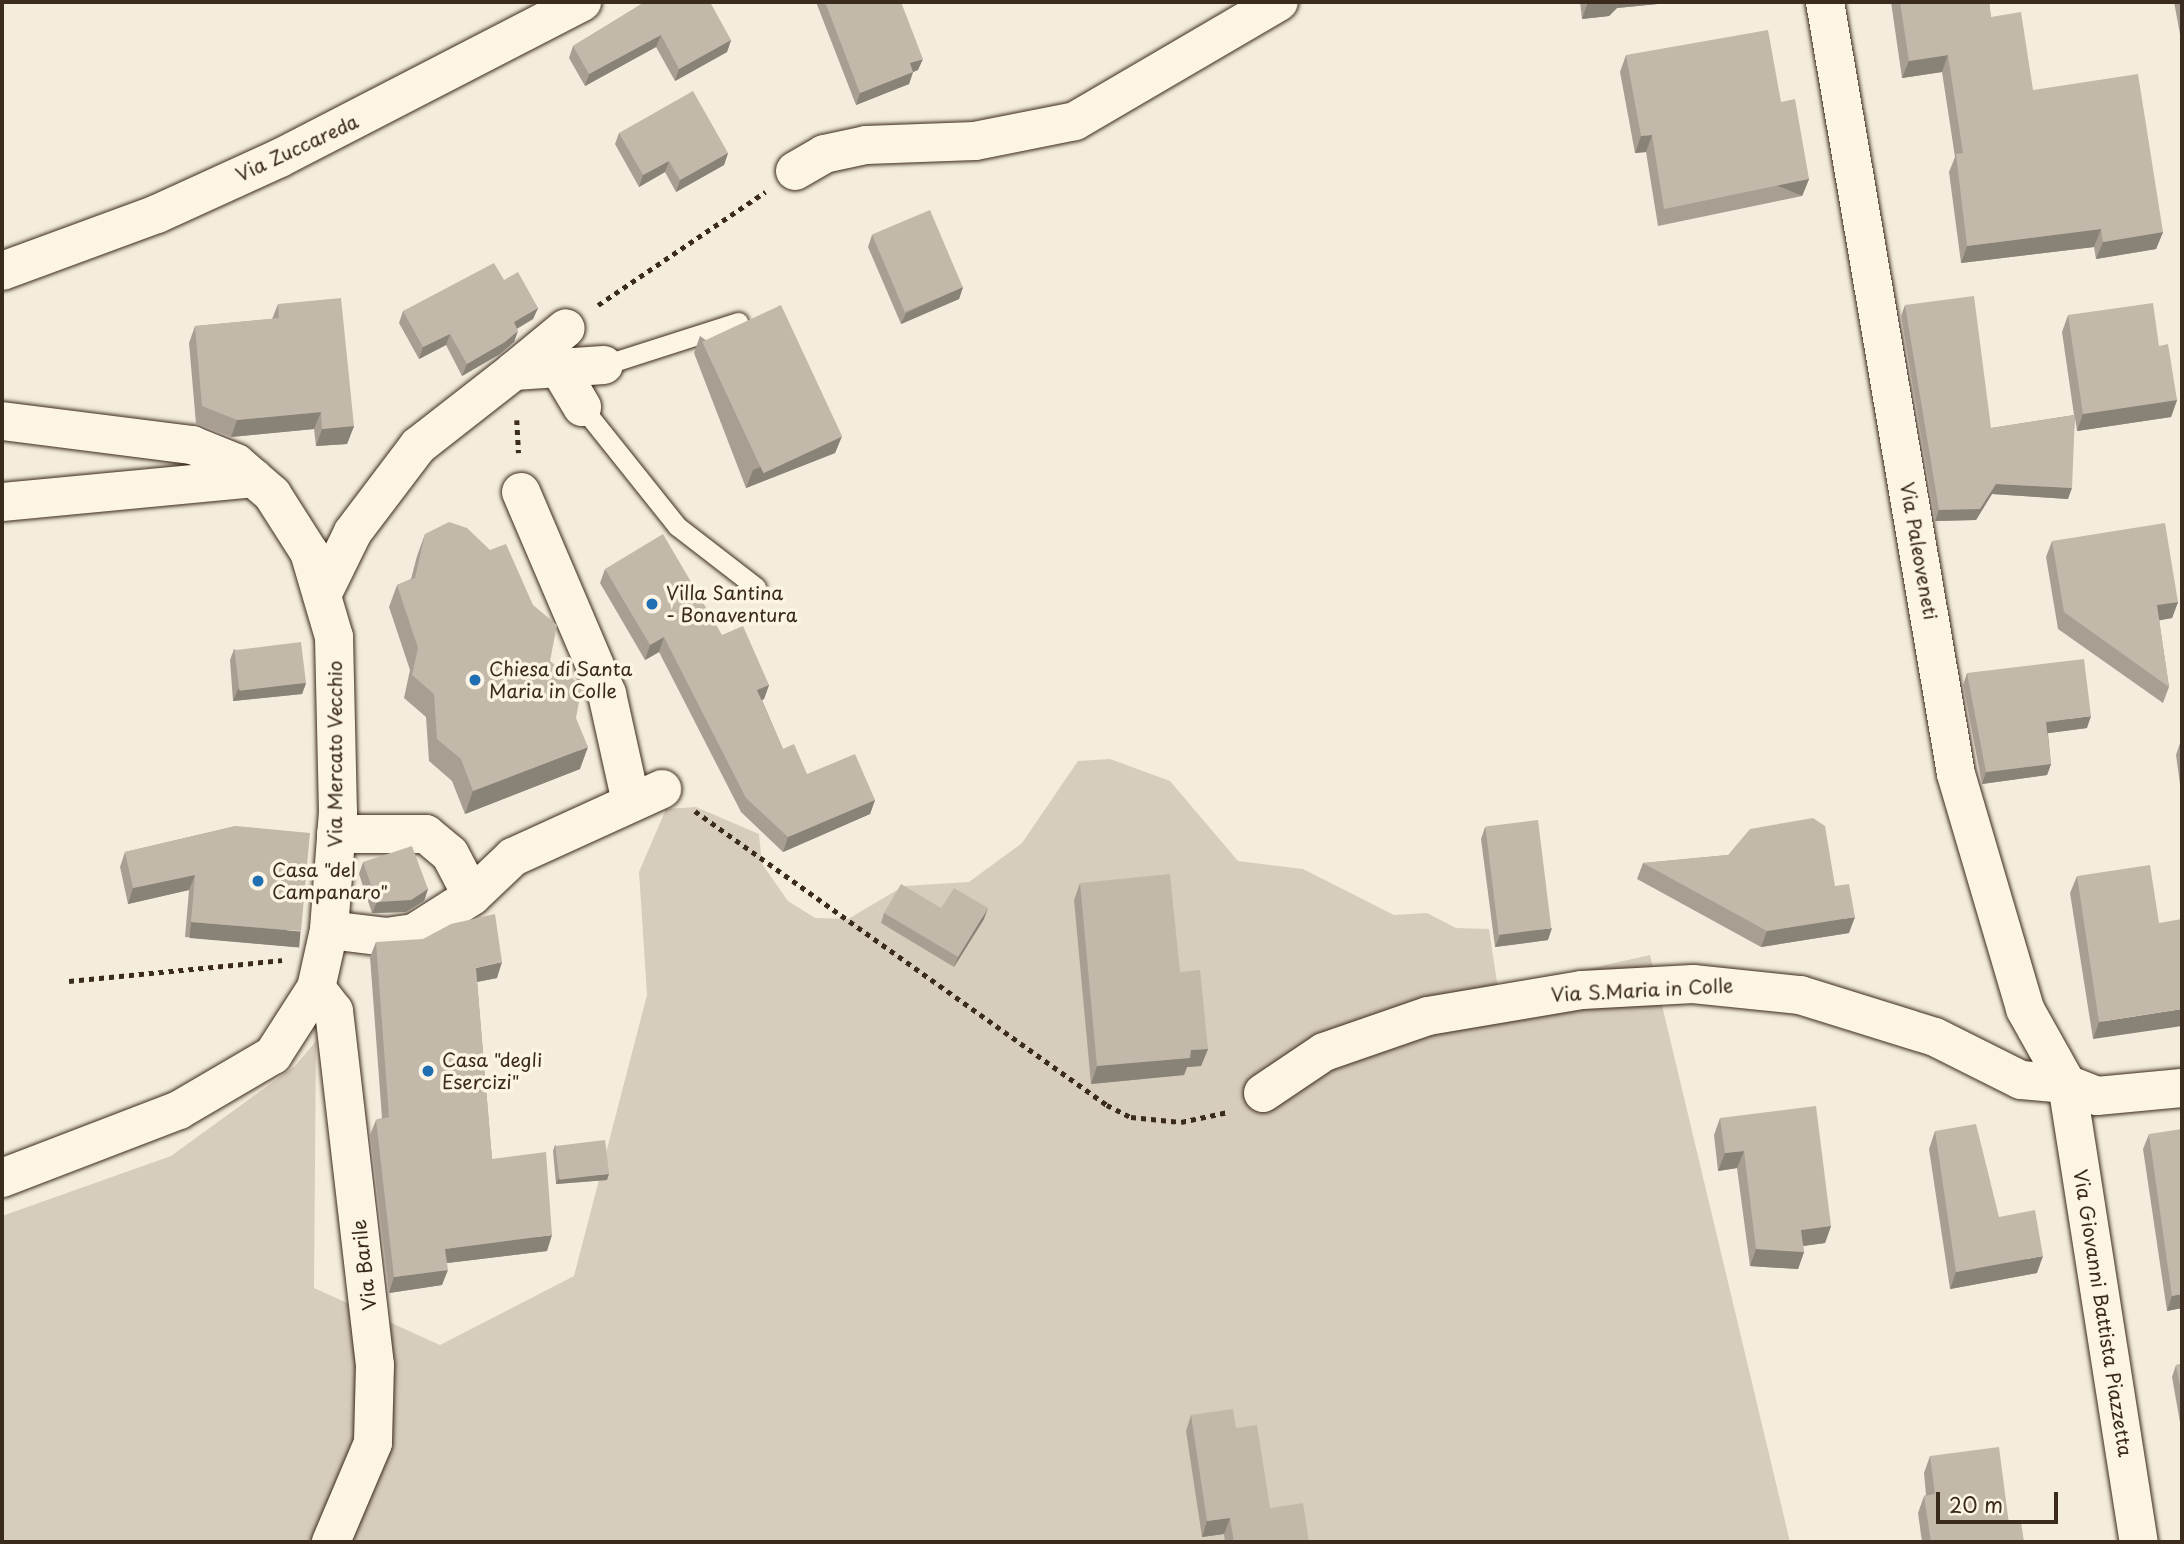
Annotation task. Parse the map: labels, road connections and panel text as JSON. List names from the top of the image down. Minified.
{"streets":{"street":["Via Zuccareda","Via Paleoveneti","Via Mercato Vecchio","Via S.Maria in Colle","Via Barile","Via Giovanni Battista Piazzetta"]},"crossings":[["Via Paleoveneti","Via S.Maria in Colle"],["Via Paleoveneti","Via Giovanni Battista Piazzetta"],["Via Mercato Vecchio","Via Barile"],["Via S.Maria in Colle","Via Giovanni Battista Piazzetta"]],"places":["Villa Santina - Bonaventura","Chiesa di Santa Maria in Colle","Casa \"del Campanaro\"","Casa \"degli Esercizi\""],"scale_bar":"20 m"}
